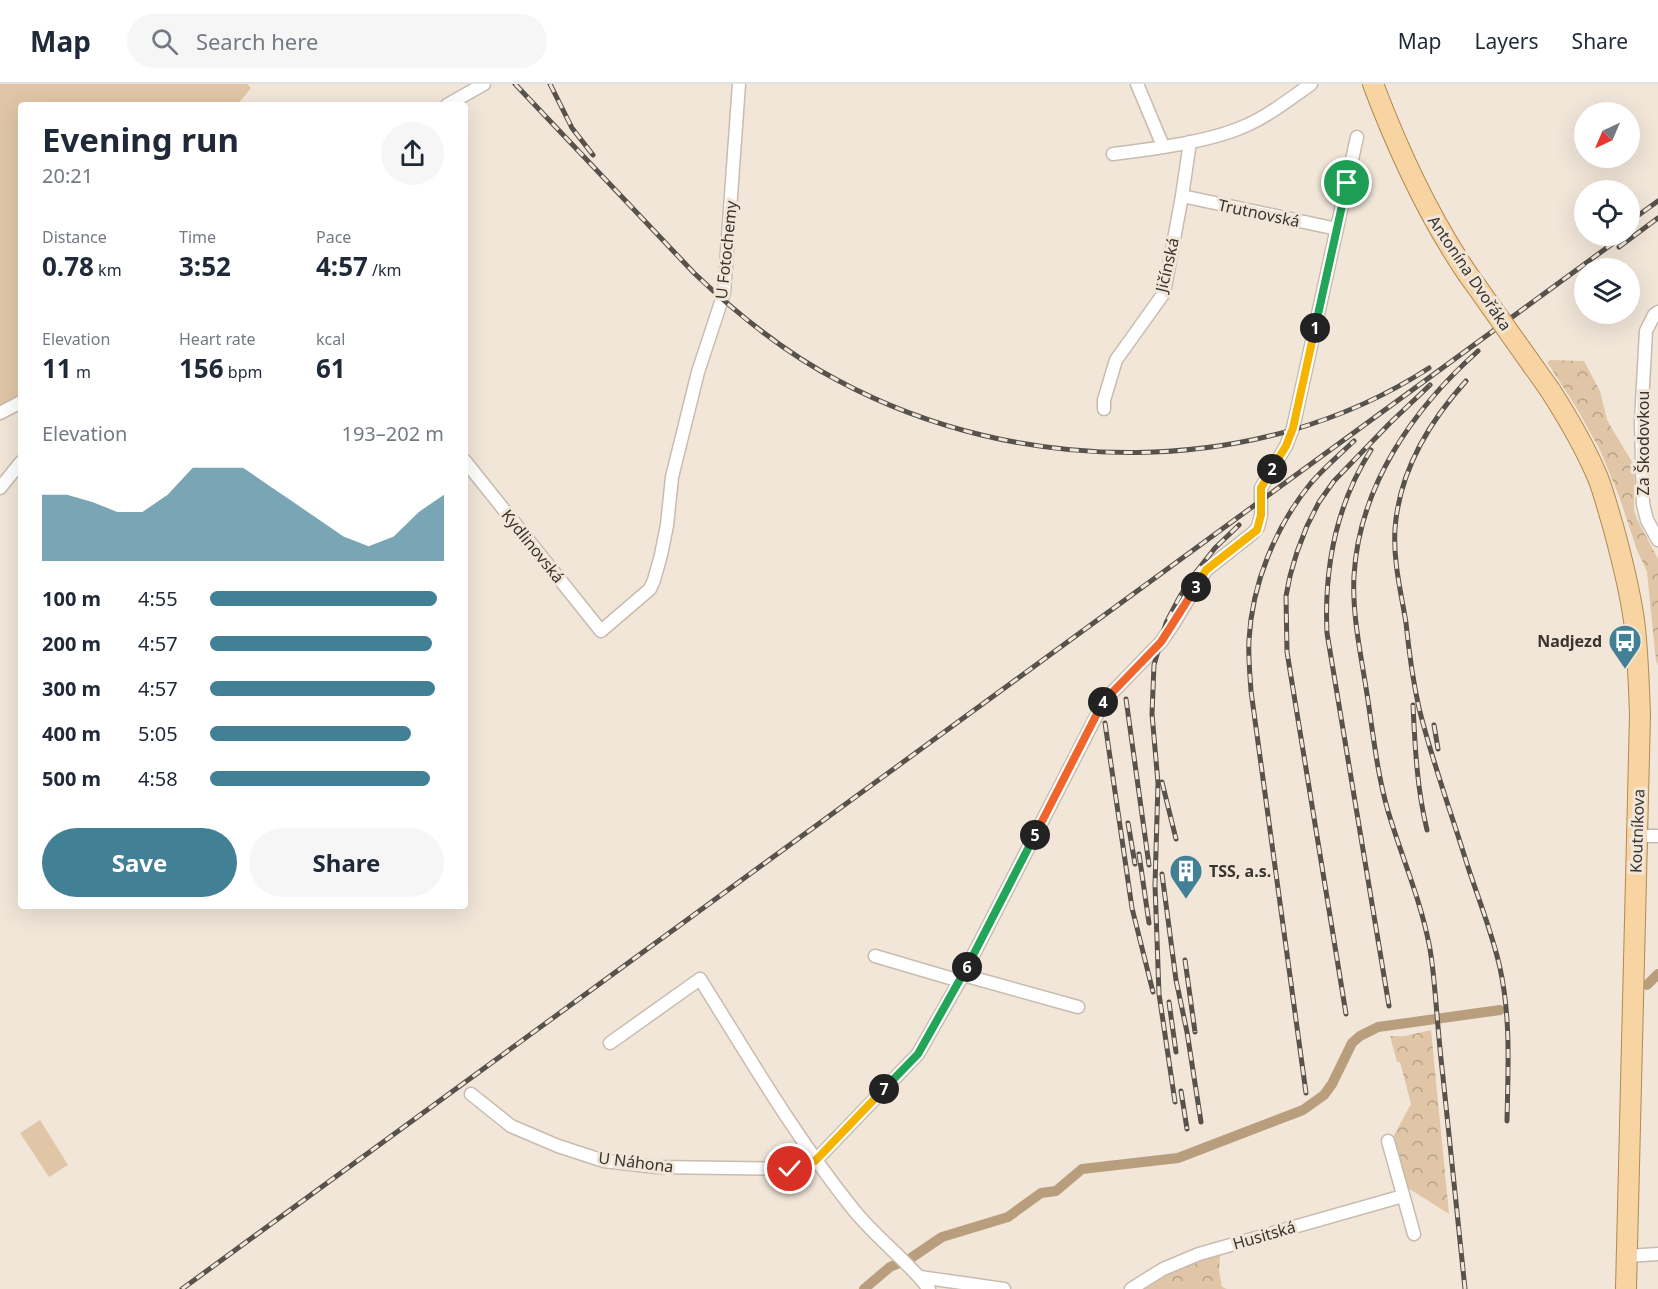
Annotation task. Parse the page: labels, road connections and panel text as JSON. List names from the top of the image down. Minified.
{"streets":{"main road":["Antonína Dvořáka","Koutníkova"],"street":["Trutnovská","U Fotochemy","Jičínská","Za Škodovkou","Kydlinovská","U Náhona","Husitská"]},"crossings":[["Trutnovská","Jičínská"],["U Fotochemy","Kydlinovská"],["Antonína Dvořáka","Koutníkova"]],"places":{"bus stop":["Nadjezd"],"building":["TSS, a.s."]},"north":"bottom left","page":{"header":"Map","search":"Search here","nav":["Map","Layers","Share"],"heading":["Evening run","20:21"],"stats":[["Distance","0.78 km"],["Time","3:52"],["Pace","4:57 /km"],["Elevation","11 m"],["Heart rate","156 bpm"],["kcal","61"]],"pins":["1","2","3","4","5","6","7"],"chart":["Elevation","193–202 m"],"list":[{"name":"100 m","note":"4:55"},{"name":"200 m","note":"4:57"},{"name":"300 m","note":"4:57"},{"name":"400 m","note":"5:05"},{"name":"500 m","note":"4:58"}],"buttons":["Save","Share"]}}
